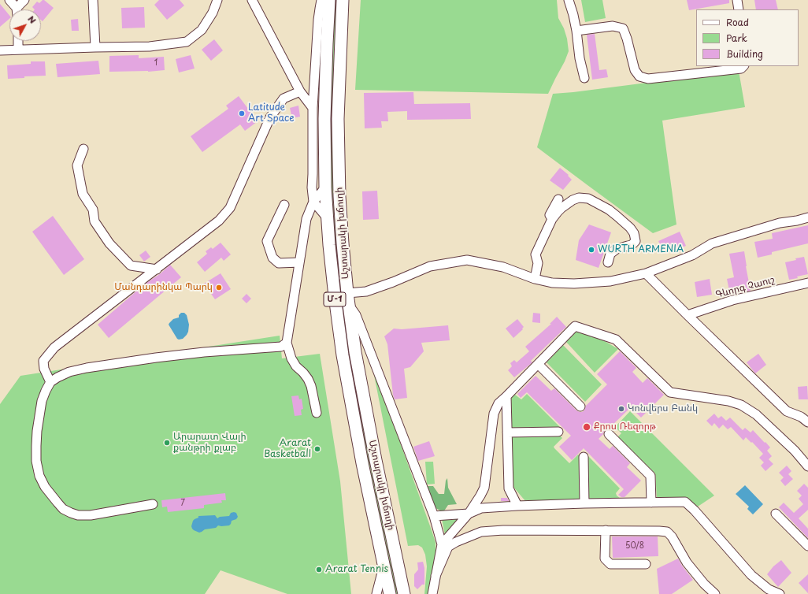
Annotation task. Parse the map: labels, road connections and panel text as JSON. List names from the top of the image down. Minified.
{"streets":{"highway":["Աշտարակի խճուղի","Մ-1"],"street":["Գևորգ Չաուշ"]},"places":["Latitude Art Space","WURTH ARMENIA","Մանդարինկա Պարկ","Կոնվերս Բանկ","Քրոս Ռեզորթ","Արարատ Վալի քանթրի քլաբ","Ararat Basketball","Ararat Tennis"],"house_numbers":["1","7","50/8"],"legend":["Road","Park","Building"],"north":"top right"}
